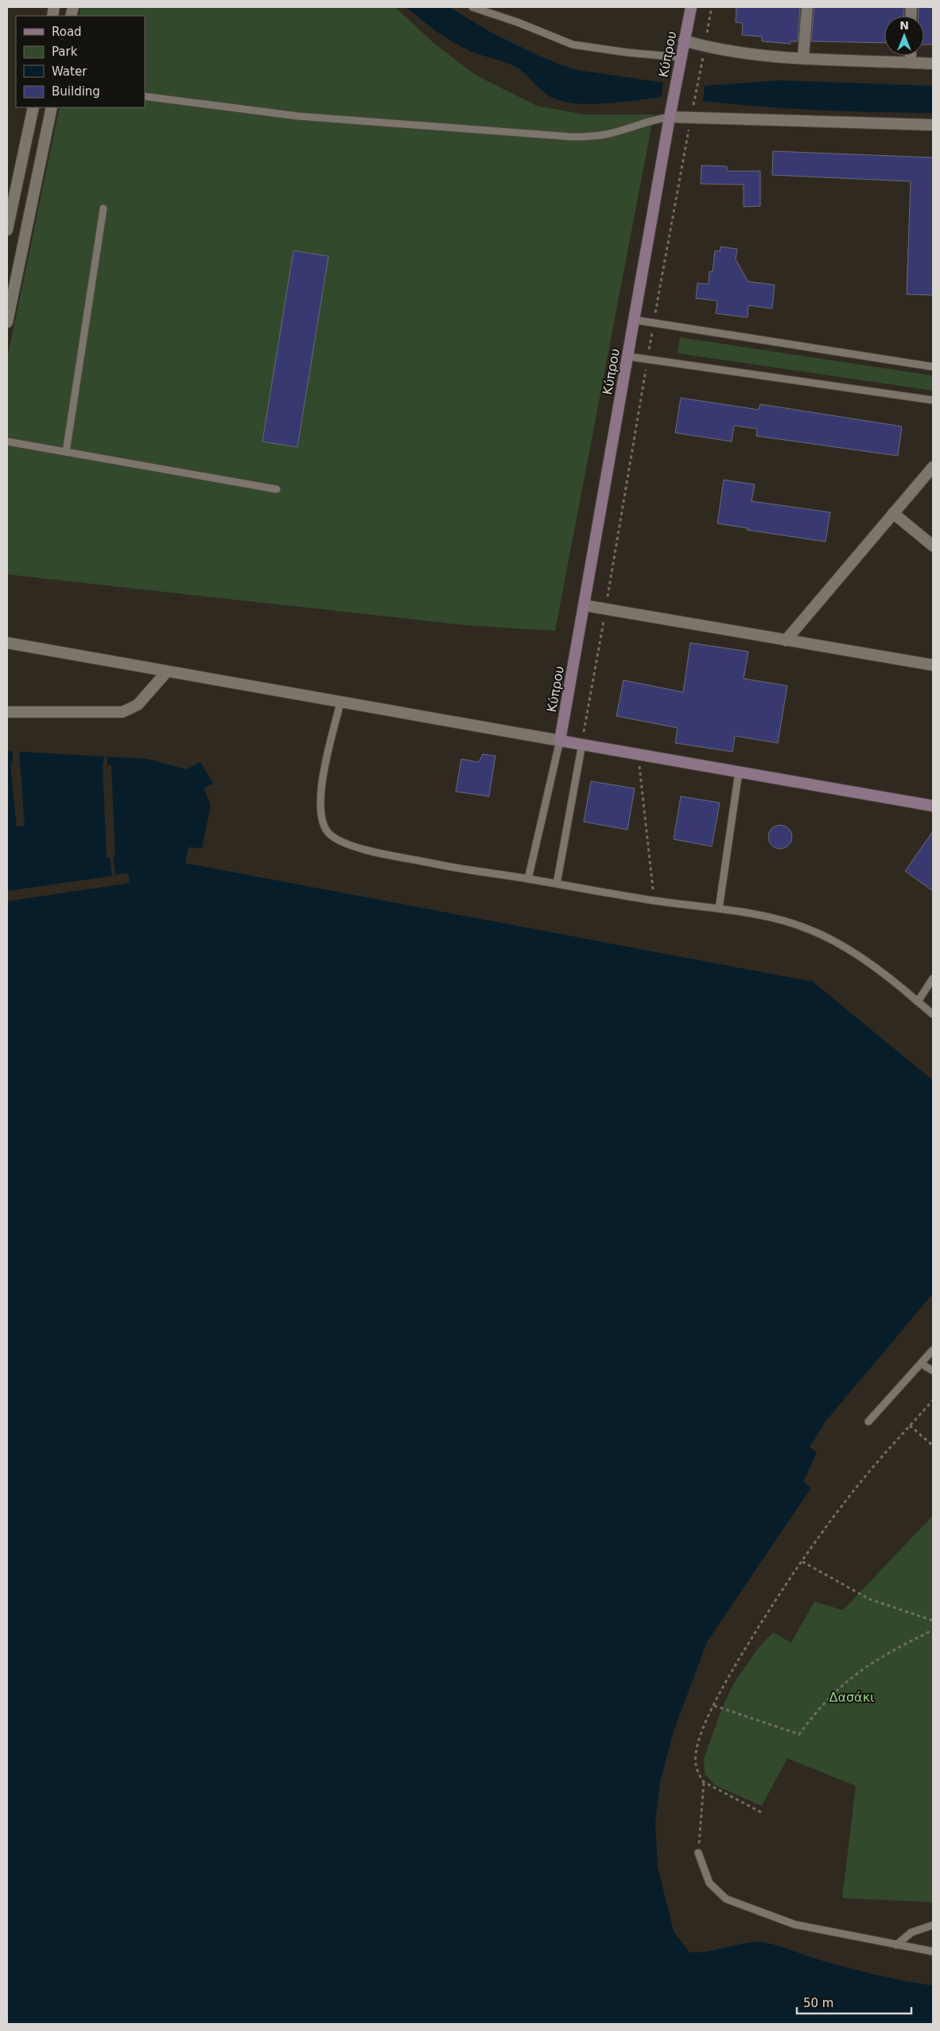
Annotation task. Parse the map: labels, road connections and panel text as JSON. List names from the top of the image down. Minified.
{"streets":{"main road":["Κύπρου"]},"parks":["Δασάκι"],"legend":["Road","Park","Water","Building"],"scale_bar":"50 m","north":"top"}
